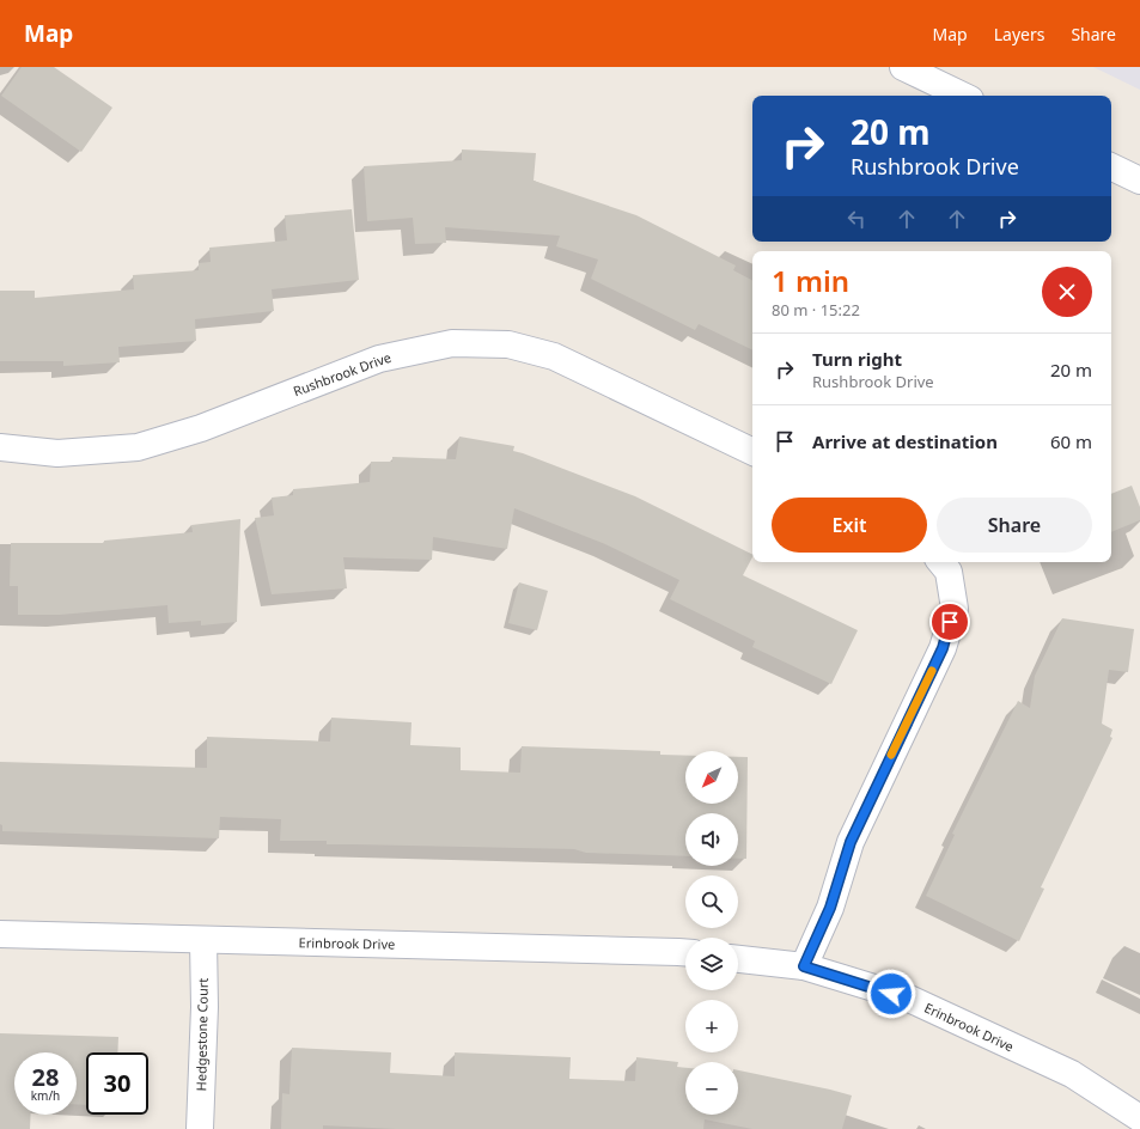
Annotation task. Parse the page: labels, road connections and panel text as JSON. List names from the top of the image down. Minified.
{"streets":{"street":["Rushbrook Drive","Erinbrook Drive","Hedgestone Court"]},"crossings":[["Erinbrook Drive","Hedgestone Court"]],"north":"bottom left","page":{"header":"Map","nav":["Map","Layers","Share"],"turn":["20 m","Rushbrook Drive"],"heading":["1 min","80 m · 15:22"],"list":[{"name":"Turn right","note":"Rushbrook Drive","value":"20 m"},{"name":"Arrive at destination","value":"60 m"}],"buttons":["Exit","Share"],"map_buttons":["+","−"],"speed":"28 km/h","limit":"30"}}
